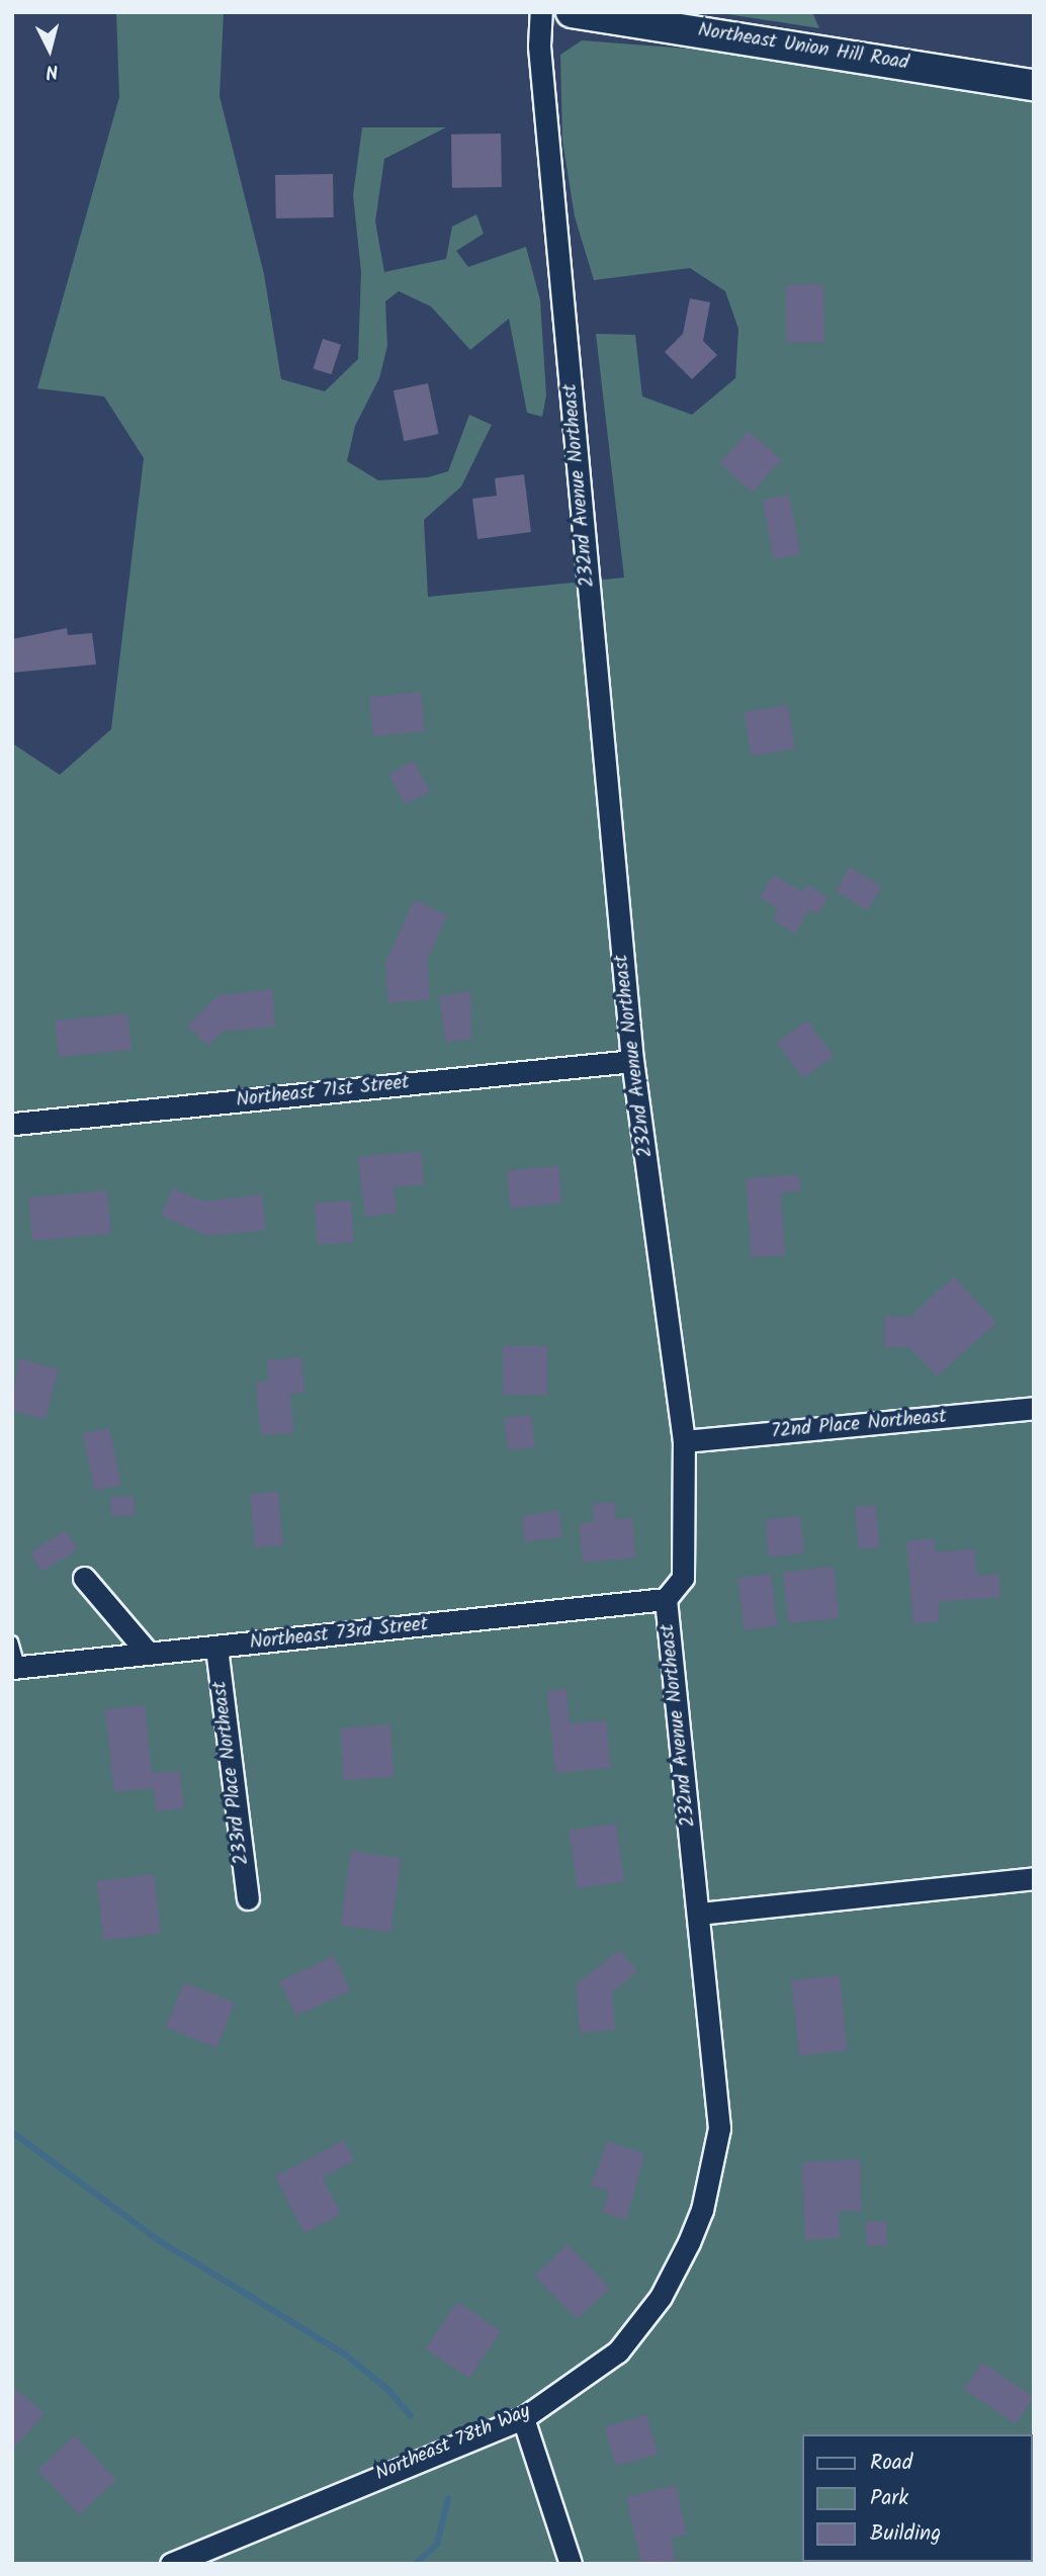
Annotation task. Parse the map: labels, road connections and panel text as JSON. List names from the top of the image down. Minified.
{"streets":{"street":["Northeast Union Hill Road","232nd Avenue Northeast","Northeast 71st Street","72nd Place Northeast","Northeast 73rd Street","233rd Place Northeast","Northeast 78th Way"]},"crossings":[["232nd Avenue Northeast","Northeast 71st Street"],["232nd Avenue Northeast","72nd Place Northeast"],["232nd Avenue Northeast","Northeast 73rd Street"],["232nd Avenue Northeast","Northeast 78th Way"],["Northeast 73rd Street","233rd Place Northeast"]],"legend":["Road","Park","Building"],"north":"bottom"}
